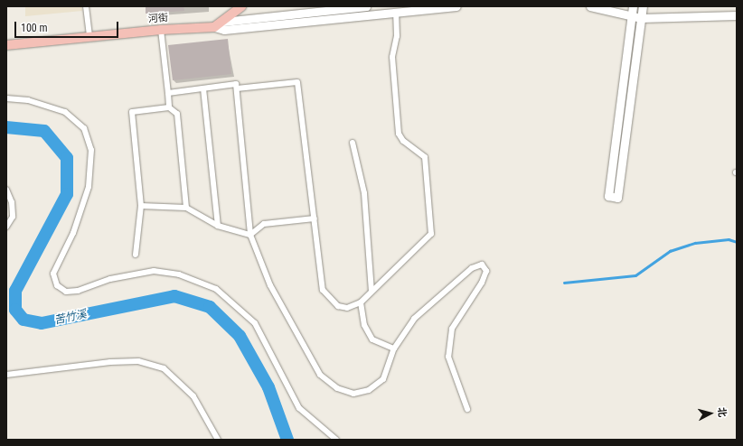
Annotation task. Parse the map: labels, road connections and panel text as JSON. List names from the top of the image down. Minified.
{"streets":{"highway":["河街"]},"water":["苦竹溪"],"scale_bar":"100 m","north":"right"}
